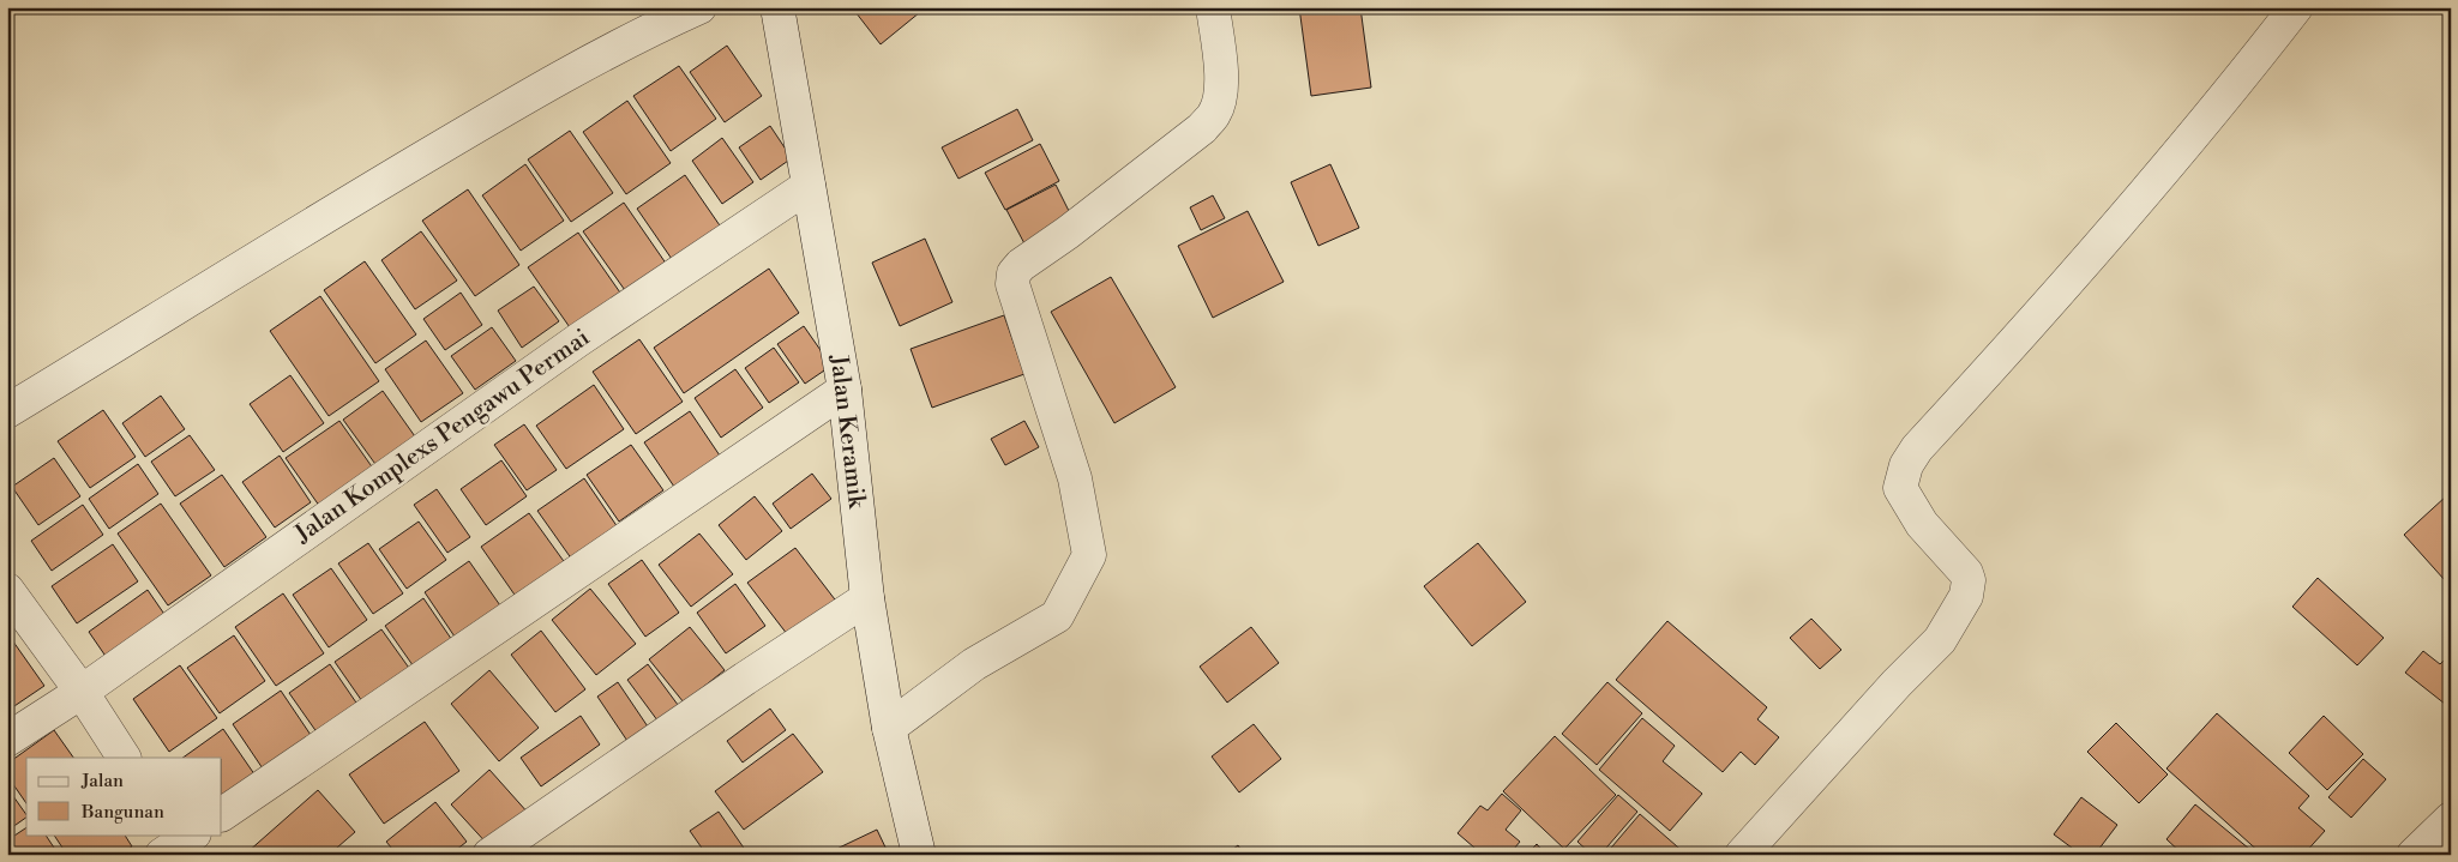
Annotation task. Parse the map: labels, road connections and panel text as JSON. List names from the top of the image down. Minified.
{"streets":{"street":["Jalan Keramik","Jalan Komplexs Pengawu Permai"]},"crossings":[["Jalan Keramik","Jalan Komplexs Pengawu Permai"]],"legend":["Jalan","Bangunan"]}
